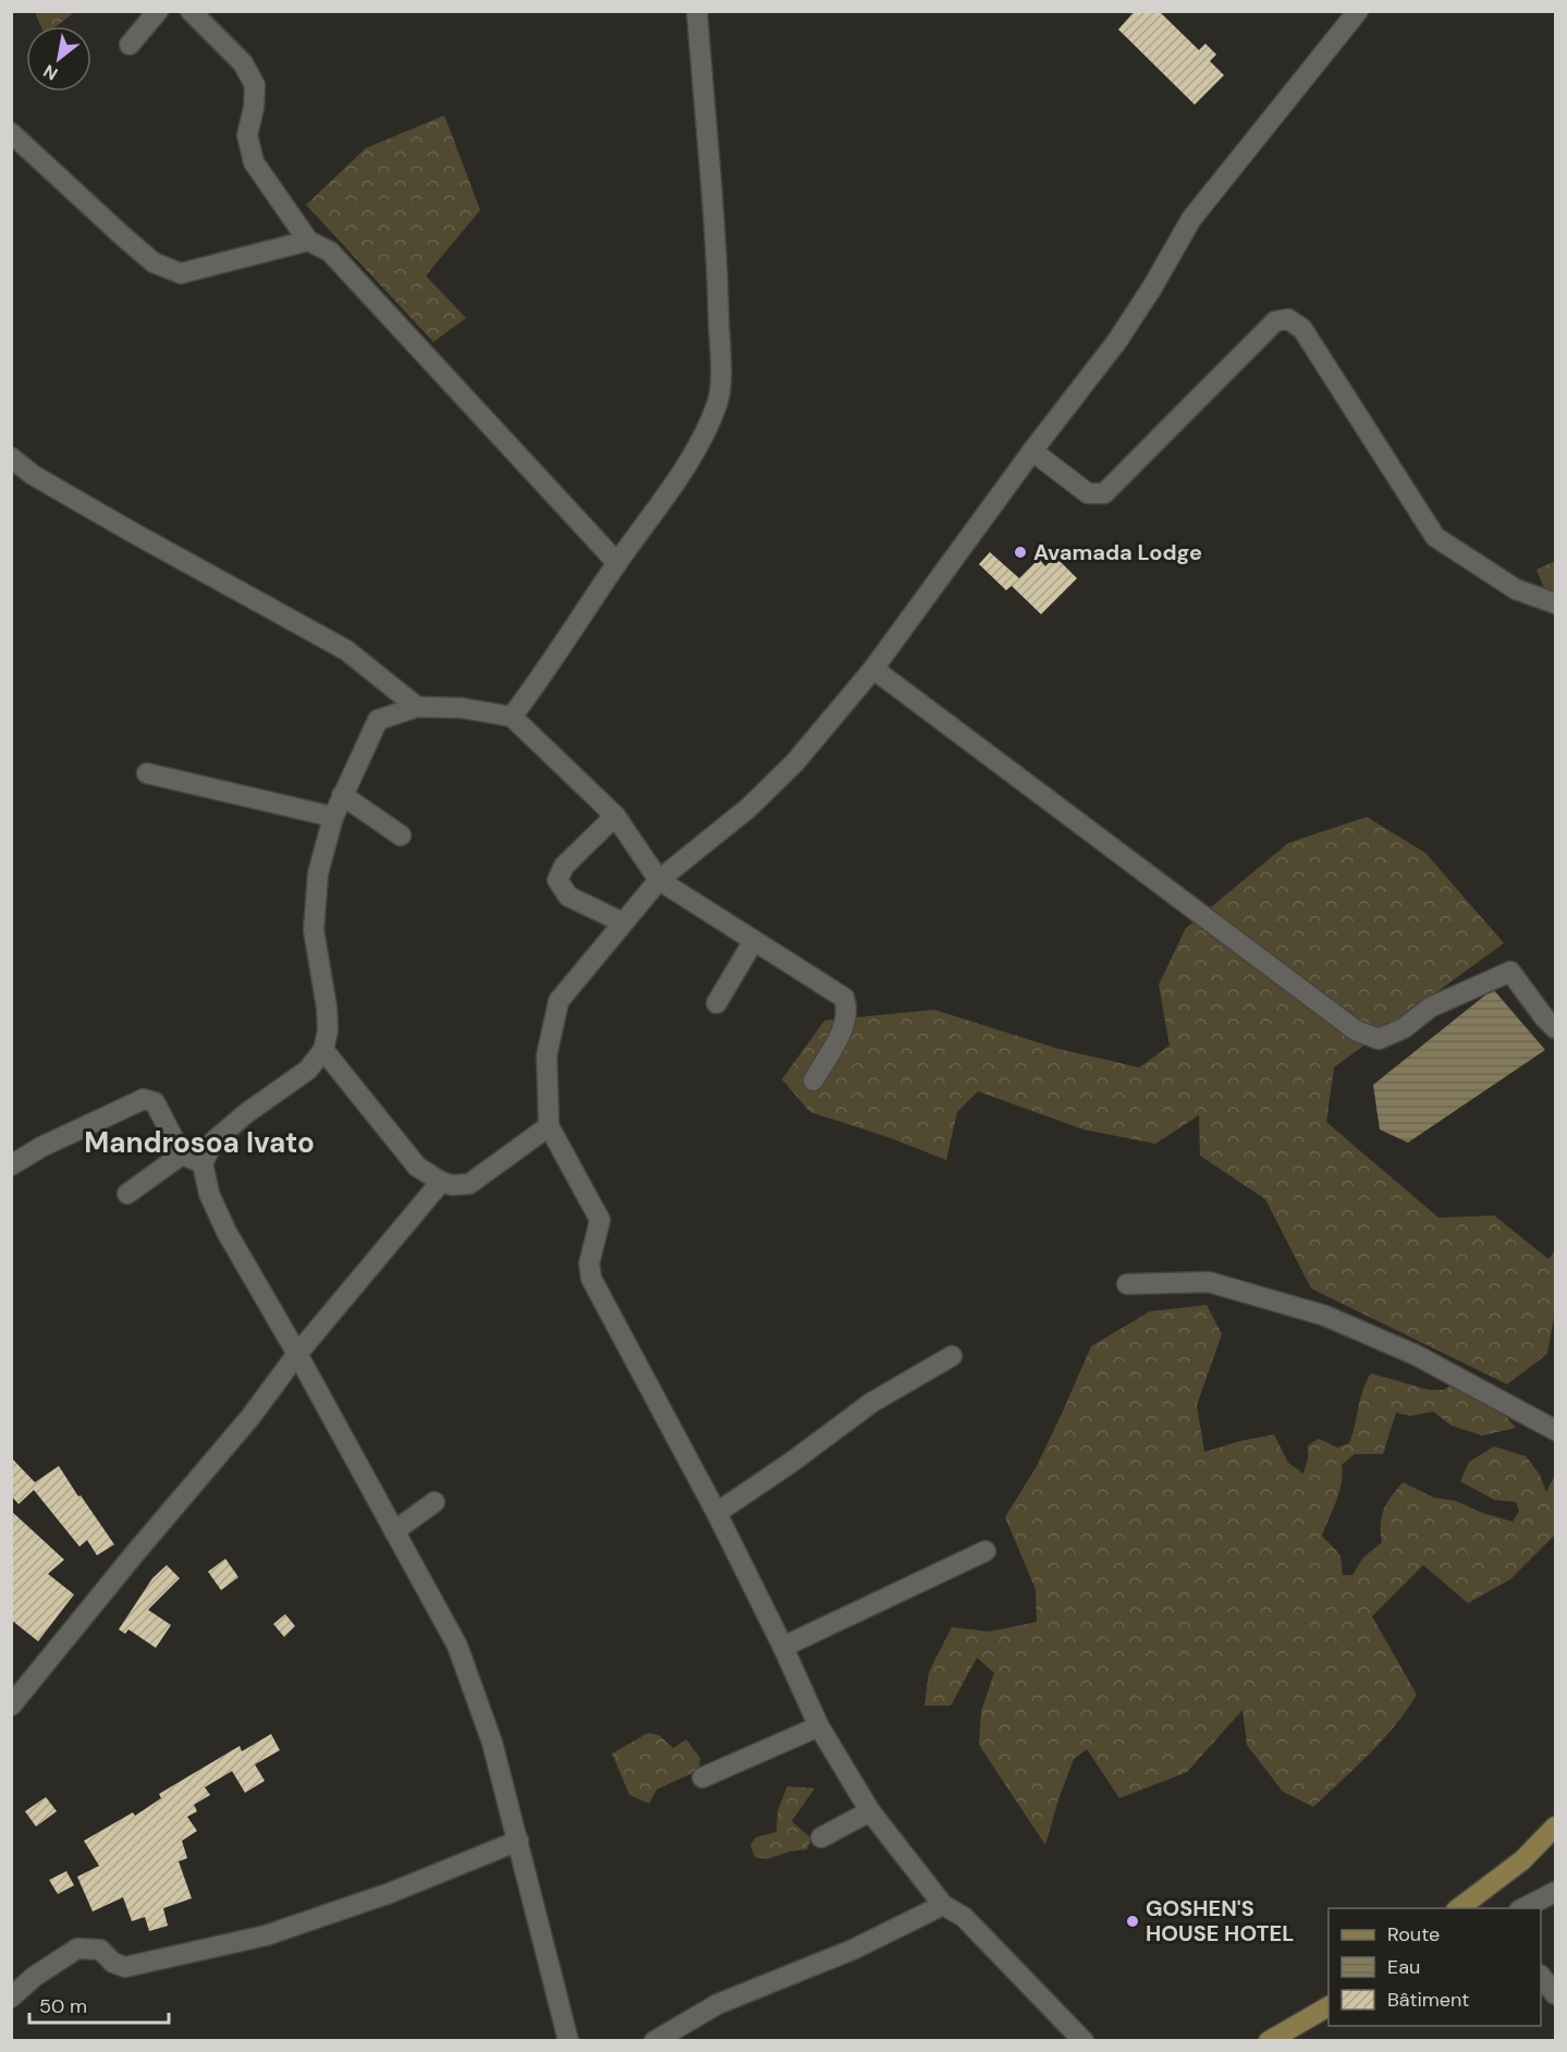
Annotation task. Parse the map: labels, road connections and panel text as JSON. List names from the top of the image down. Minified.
{"districts":["Mandrosoa Ivato"],"places":["Avamada Lodge","GOSHEN'S HOUSE HOTEL"],"legend":["Route","Eau","Bâtiment"],"scale_bar":"50 m","north":"bottom left"}
